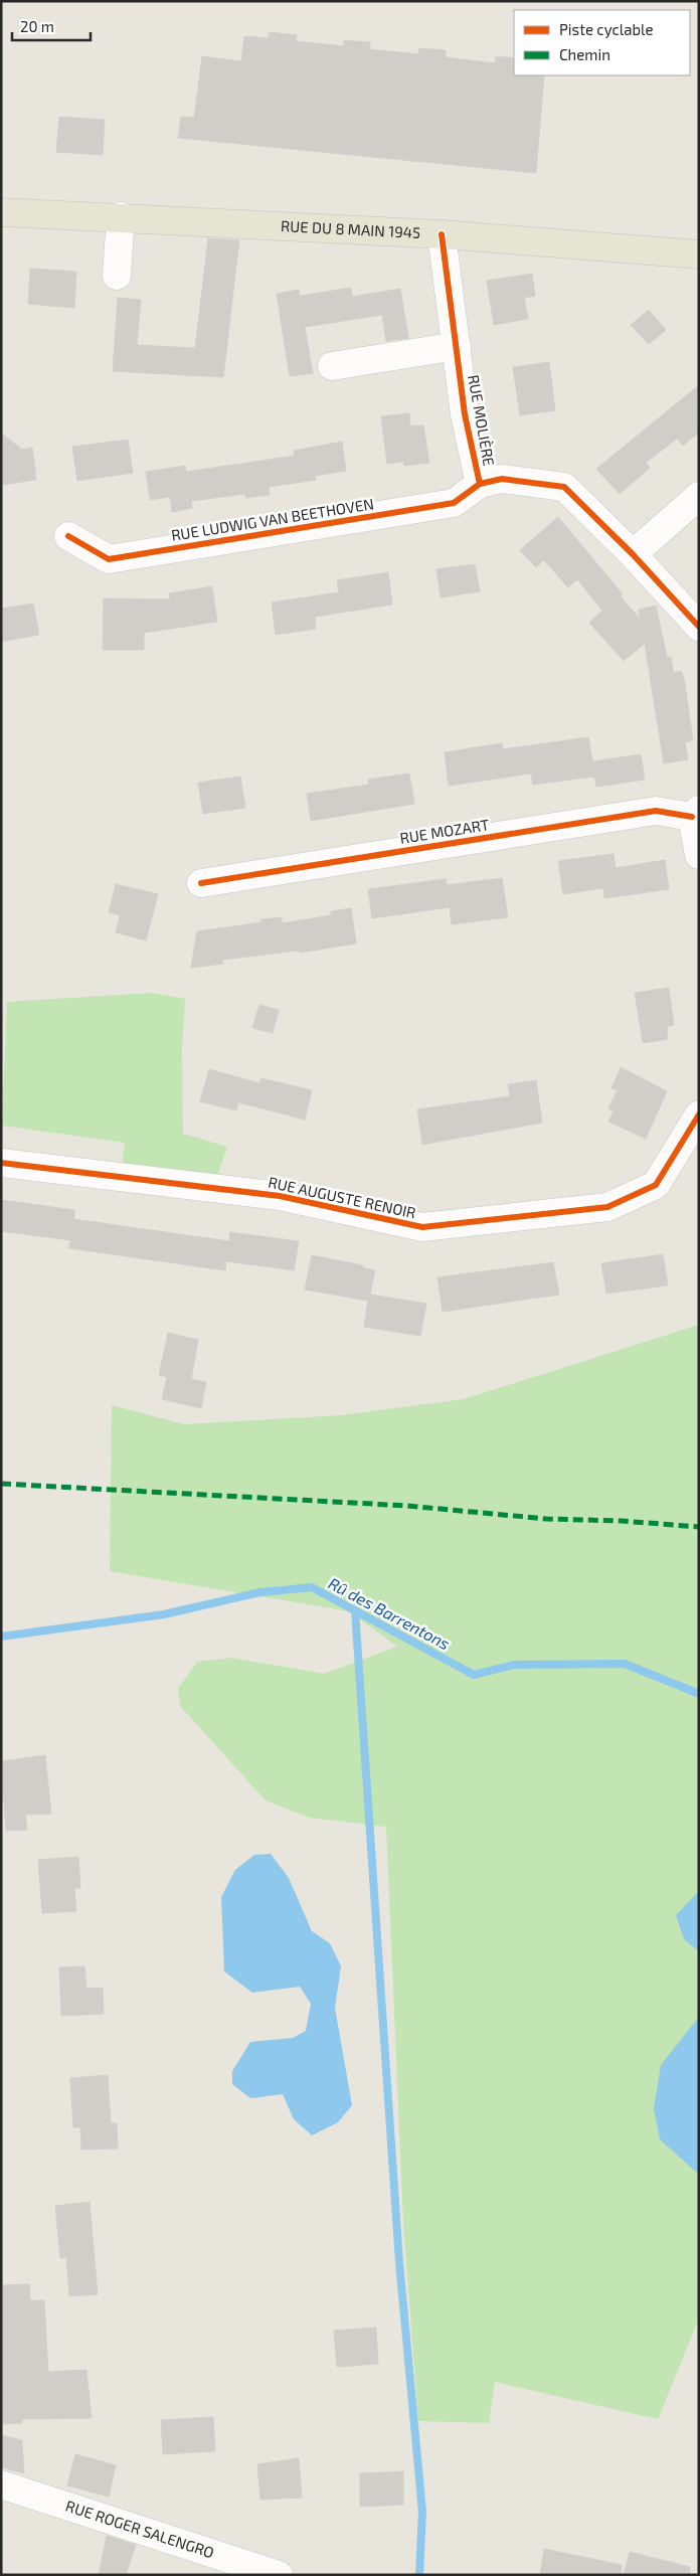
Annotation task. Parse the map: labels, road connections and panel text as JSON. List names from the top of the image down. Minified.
{"streets":{"main road":["RUE DU 8 MAIN 1945"],"street":["RUE MOLIÈRE","RUE LUDWIG VAN BEETHOVEN","RUE MOZART","RUE AUGUSTE RENOIR","RUE ROGER SALENGRO"]},"crossings":[["RUE DU 8 MAIN 1945","RUE MOLIÈRE"],["RUE MOLIÈRE","RUE LUDWIG VAN BEETHOVEN"]],"water":["Rû des Barrentons"],"legend":["Piste cyclable","Chemin"],"scale_bar":"20 m"}
